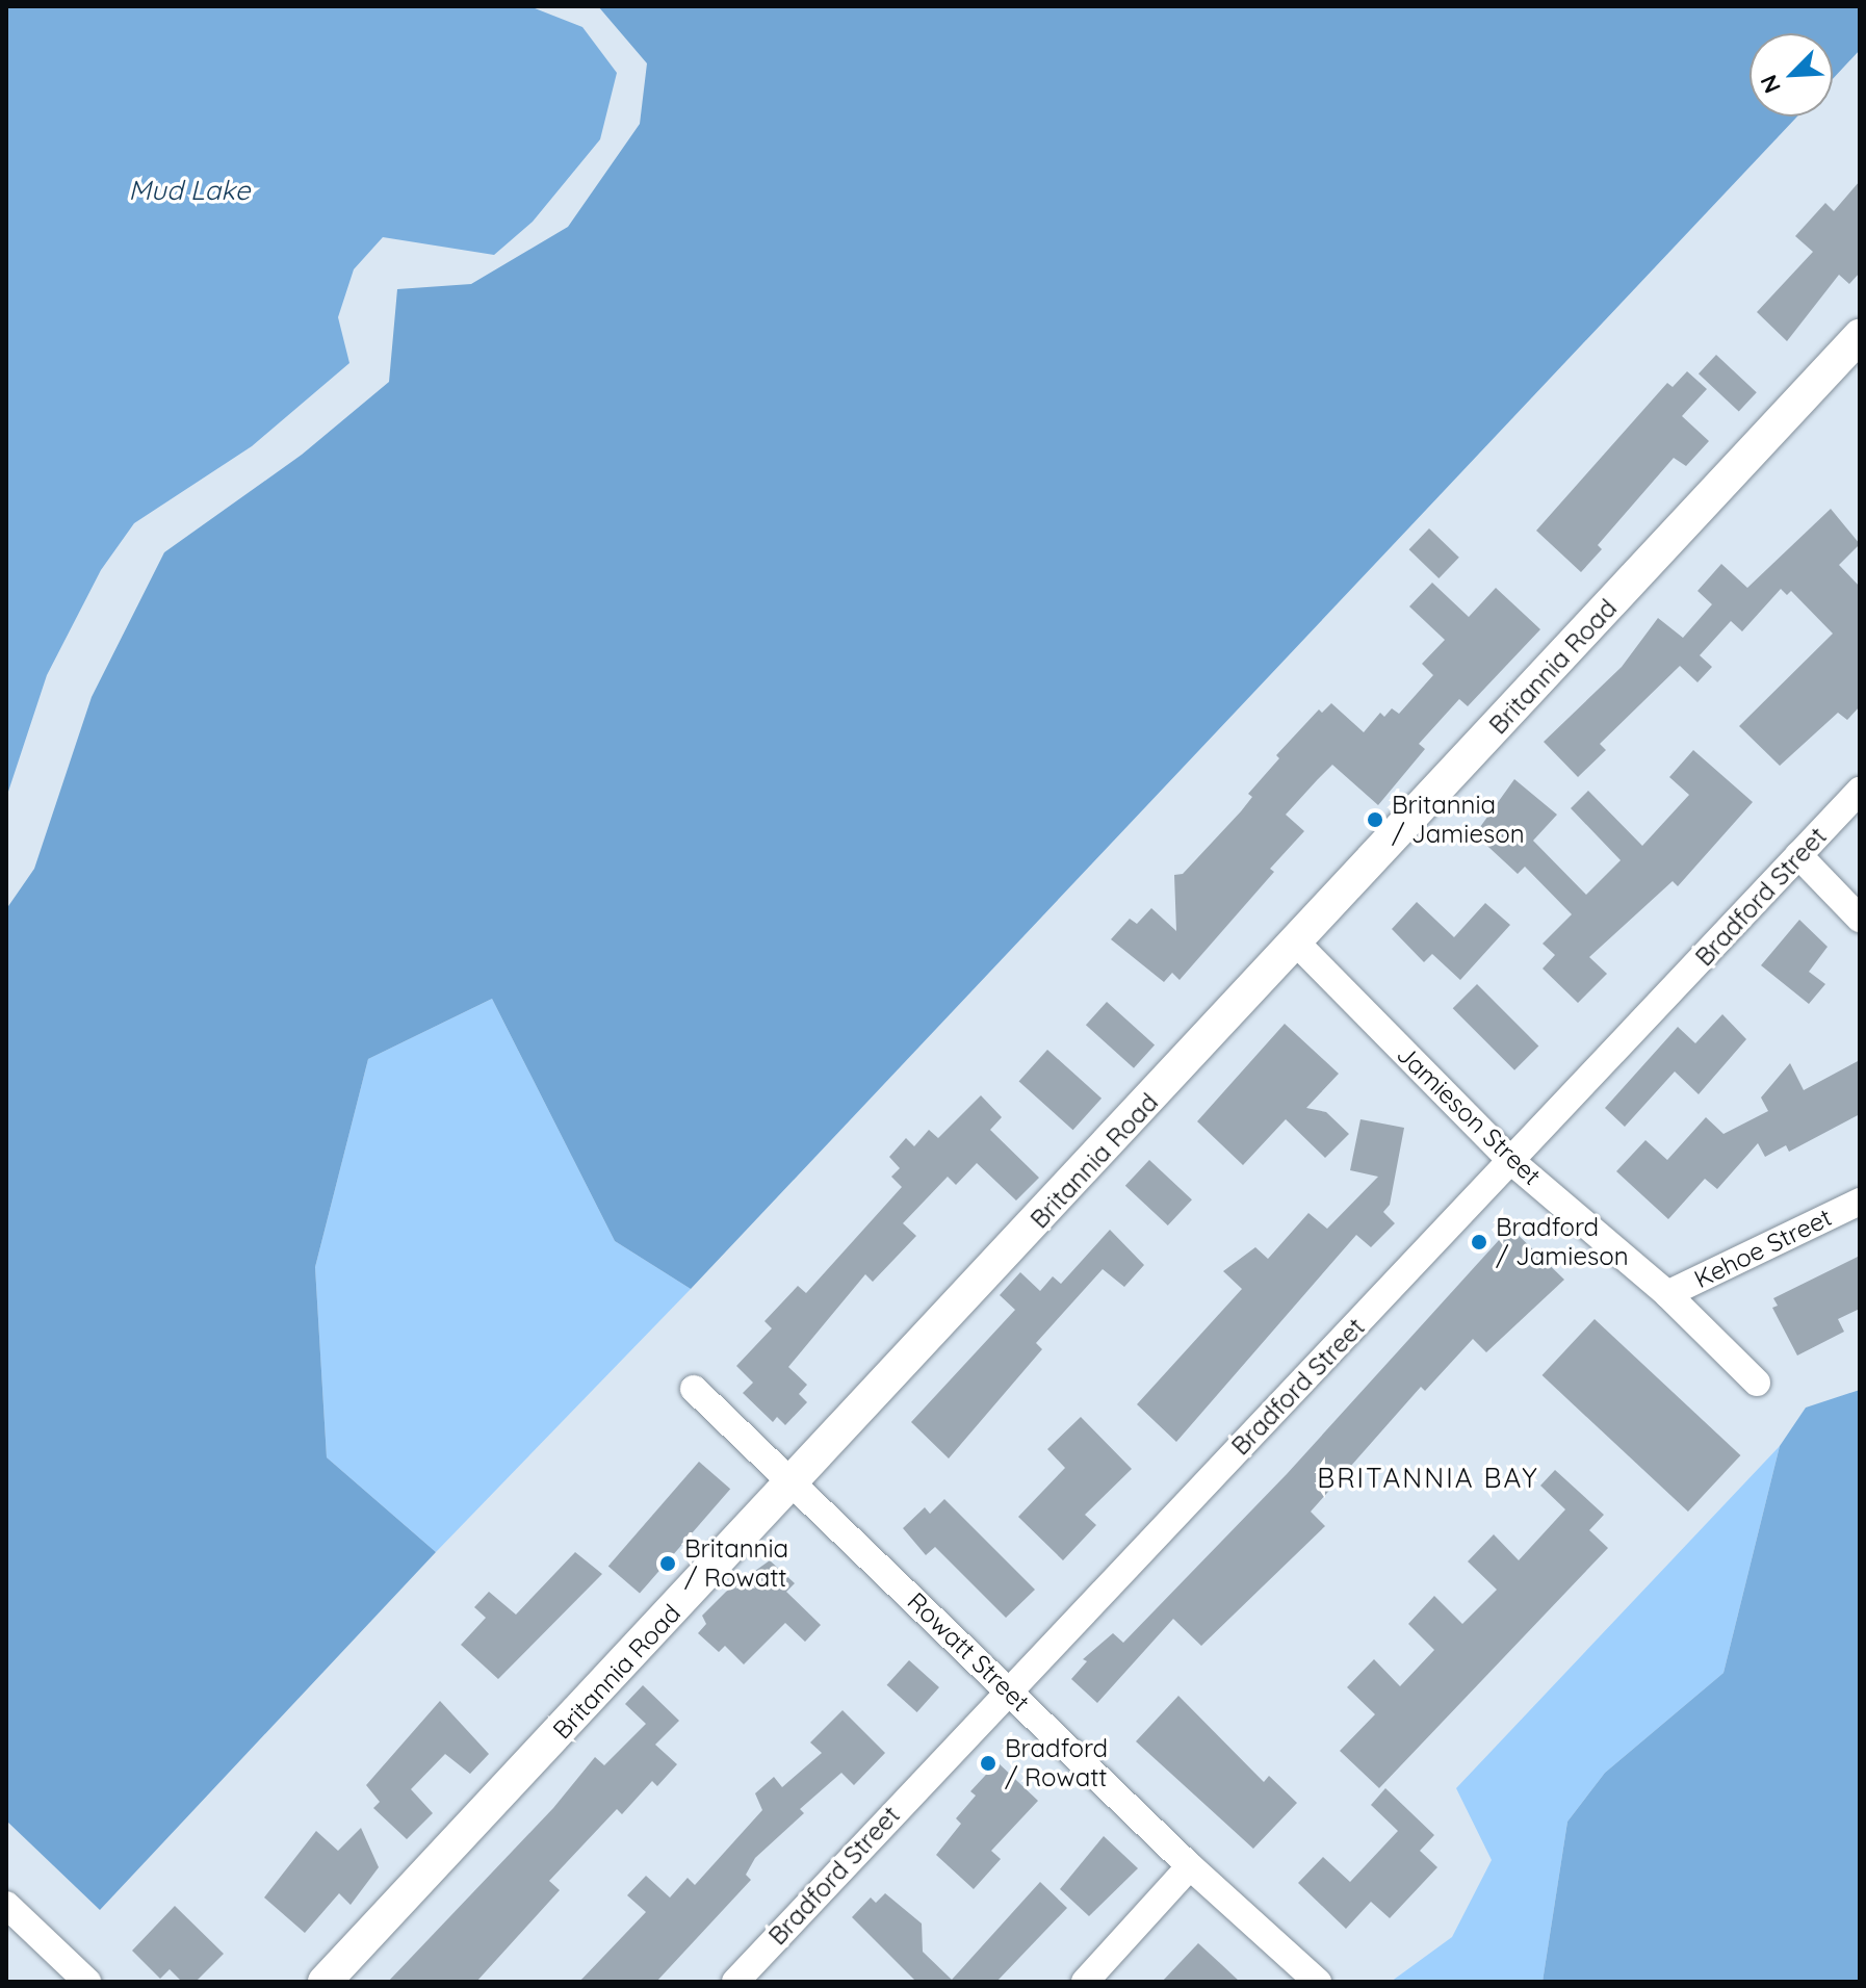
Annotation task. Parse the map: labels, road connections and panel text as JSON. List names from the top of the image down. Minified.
{"streets":{"street":["Britannia Road","Bradford Street","Jamieson Street","Kehoe Street","Rowatt Street"]},"crossings":[["Britannia Road","Jamieson Street"],["Britannia Road","Rowatt Street"],["Bradford Street","Jamieson Street"],["Bradford Street","Rowatt Street"],["Jamieson Street","Kehoe Street"]],"districts":["BRITANNIA BAY"],"water":["Mud Lake"],"places":["Britannia / Jamieson","Bradford / Jamieson","Britannia / Rowatt","Bradford / Rowatt"],"north":"bottom left"}
